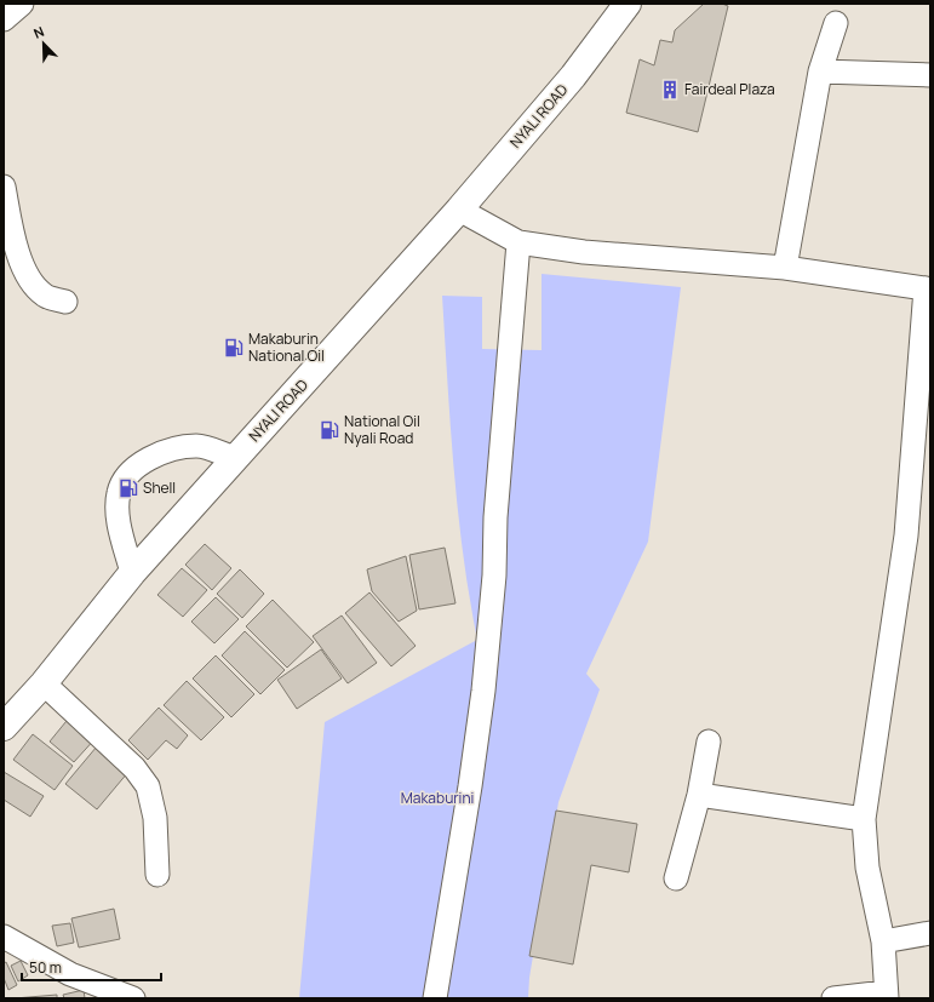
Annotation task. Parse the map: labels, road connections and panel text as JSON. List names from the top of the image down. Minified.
{"streets":{"highway":["NYALI ROAD"]},"parks":["Makaburini"],"places":{"building":["Fairdeal Plaza"],"fuel station":["Makaburin National Oil","National Oil Nyali Road","Shell"]},"scale_bar":"50 m","north":"top left"}
